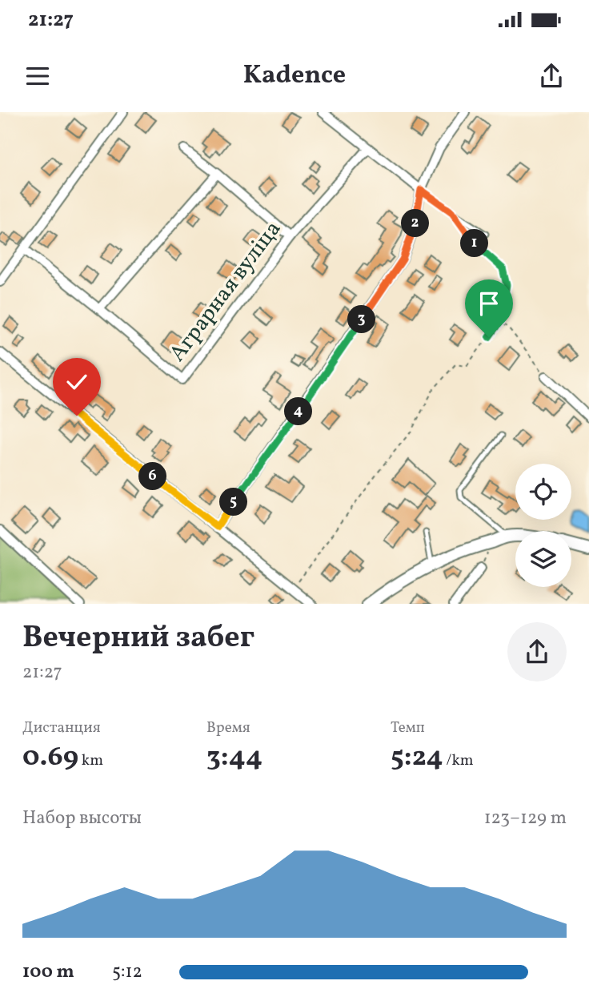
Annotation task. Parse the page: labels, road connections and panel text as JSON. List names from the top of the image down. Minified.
{"streets":{"street":["Аграрная вуліца"]},"page":{"status":"21:27","header":"Kadence","pins":["2","1","3","4","6","5"],"heading":["Вечерний забег","21:27"],"stats":[["Дистанция","0.69 km"],["Время","3:44"],["Темп","5:24 /km"]],"chart":["Набор высоты","123–129 m"],"list":[{"name":"100 m","note":"5:12"}]}}
